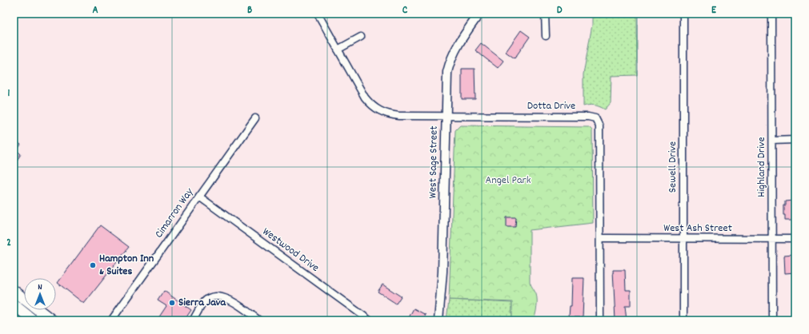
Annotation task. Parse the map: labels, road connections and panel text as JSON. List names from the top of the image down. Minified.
{"streets":{"street":["Dotta Drive","West Sage Street","Sewell Drive","Highland Drive","Cimarron Way","West Ash Street","Westwood Drive"]},"crossings":[["Dotta Drive","West Sage Street"],["Dotta Drive","West Ash Street"],["Sewell Drive","West Ash Street"],["Highland Drive","West Ash Street"],["Cimarron Way","Westwood Drive"]],"parks":["Angel Park"],"places":["Hampton Inn & Suites","Sierra Java"],"north":"top","grid":{"columns":["A","B","C","D","E"],"rows":["1","2"]}}
